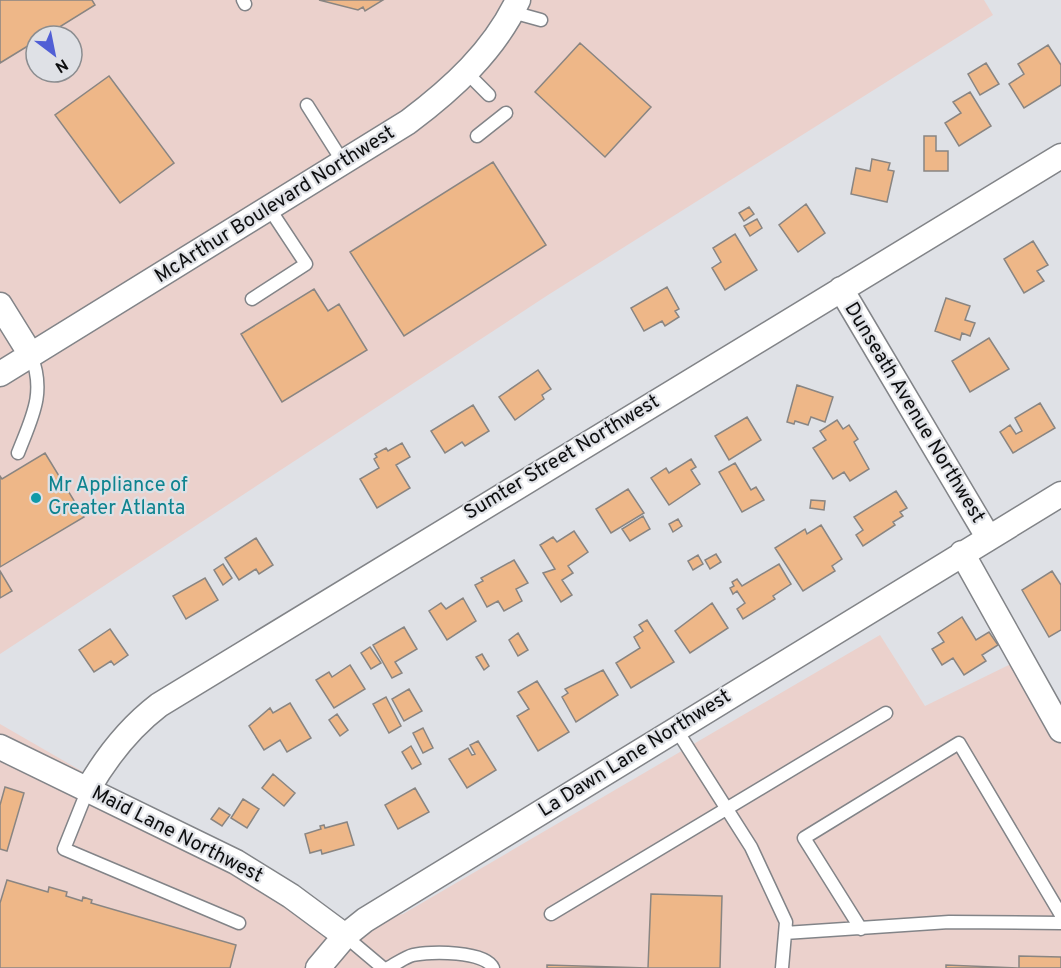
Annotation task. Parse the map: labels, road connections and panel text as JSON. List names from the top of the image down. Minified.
{"streets":{"street":["McArthur Boulevard Northwest","Dunseath Avenue Northwest","Sumter Street Northwest","La Dawn Lane Northwest","Maid Lane Northwest"]},"crossings":[["Dunseath Avenue Northwest","Sumter Street Northwest"],["Dunseath Avenue Northwest","La Dawn Lane Northwest"],["Sumter Street Northwest","Maid Lane Northwest"],["La Dawn Lane Northwest","Maid Lane Northwest"]],"places":["Mr Appliance of Greater Atlanta"],"north":"bottom right"}
